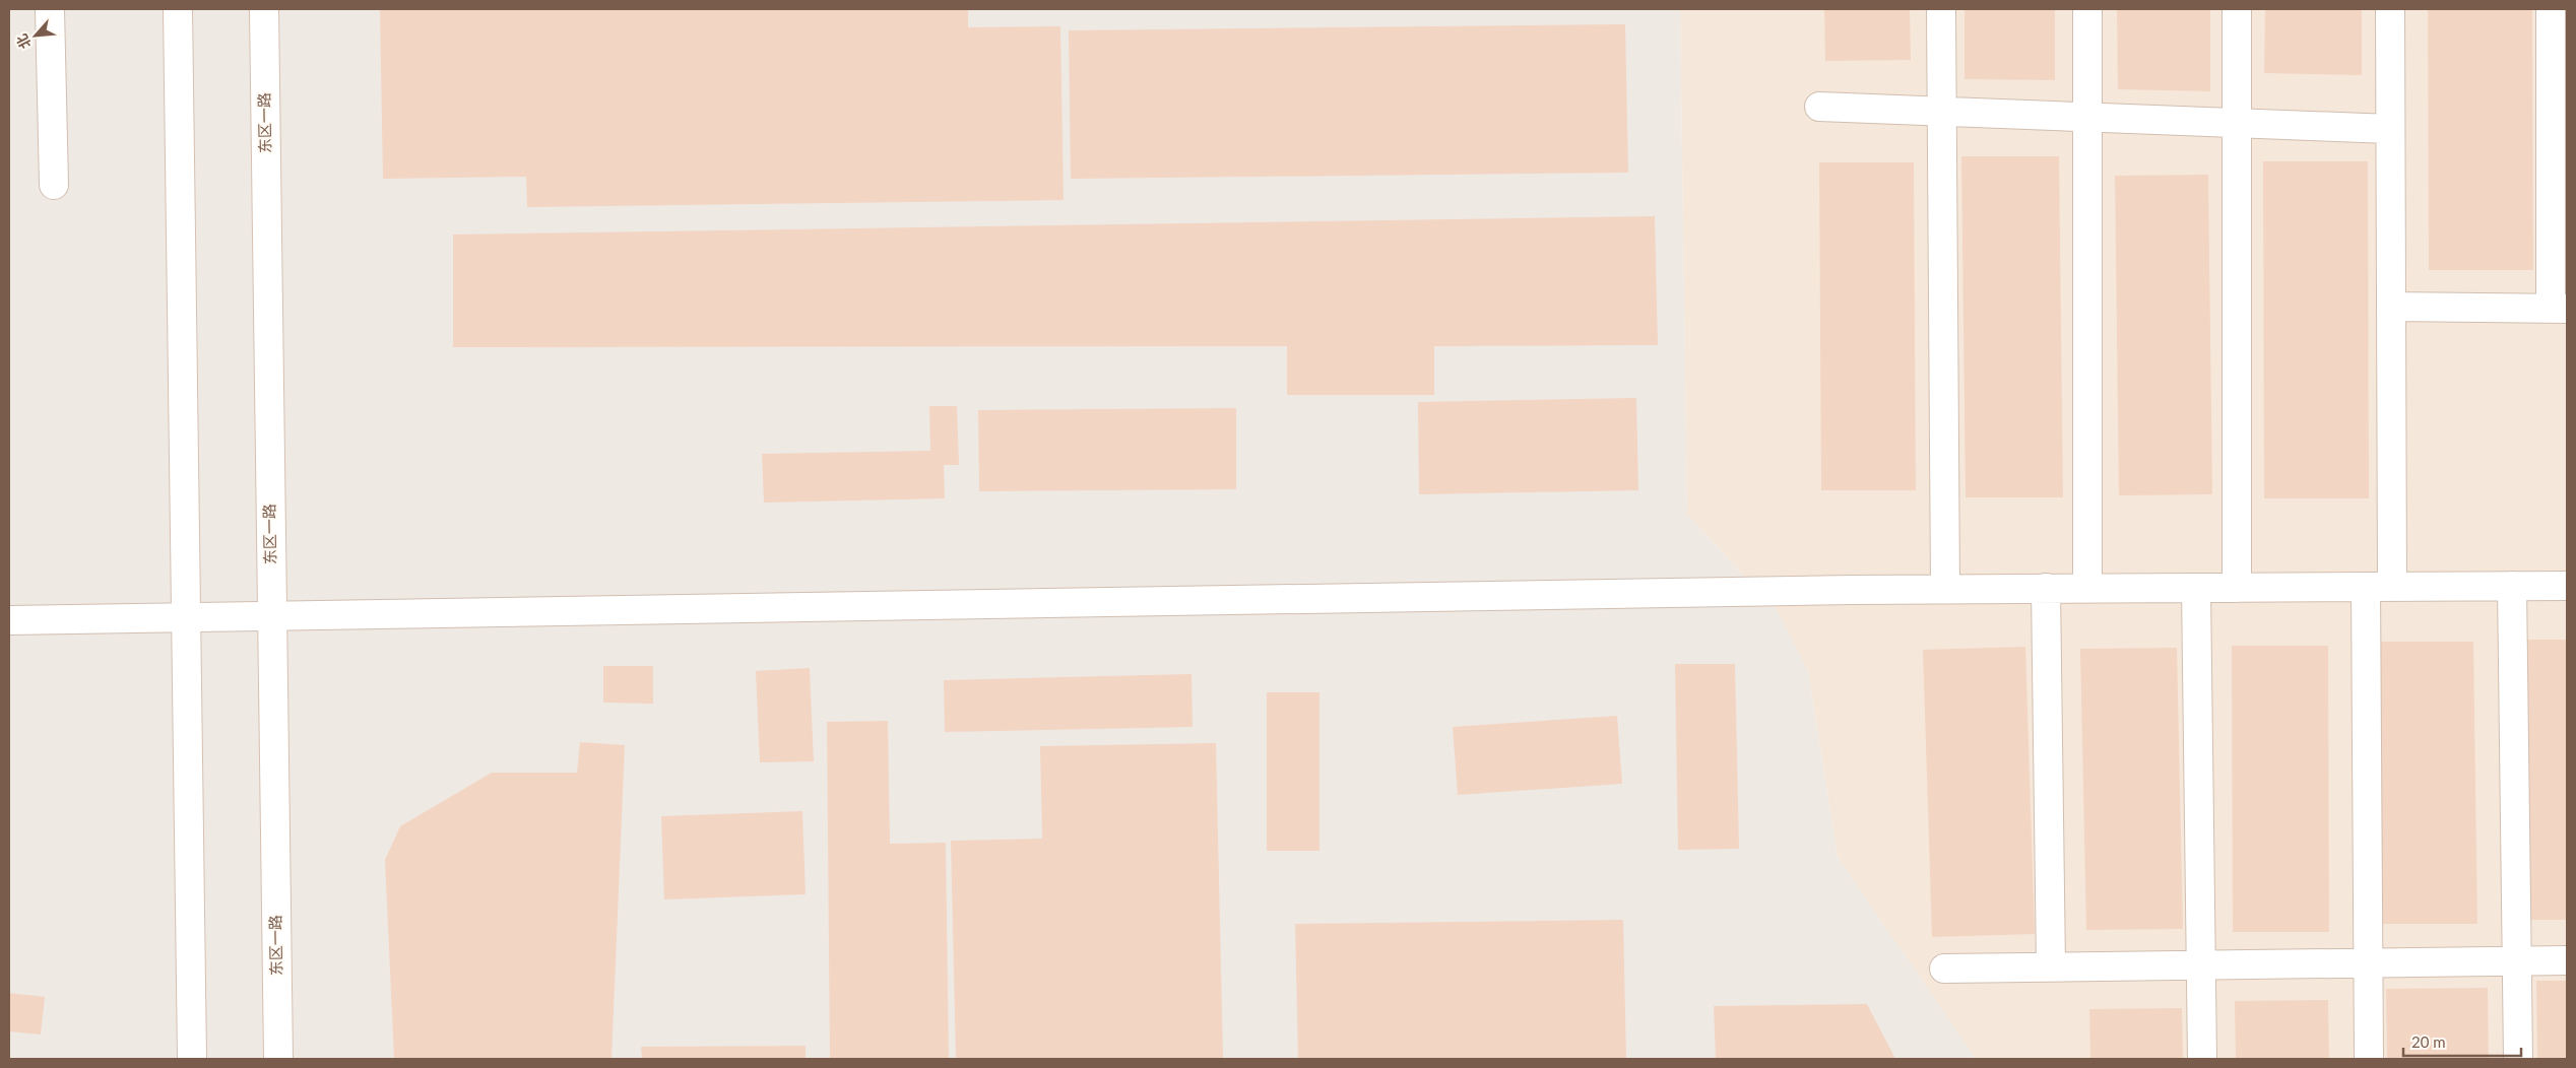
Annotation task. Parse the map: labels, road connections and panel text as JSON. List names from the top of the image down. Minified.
{"streets":{"street":["东区一路"]},"scale_bar":"20 m","north":"bottom left"}
